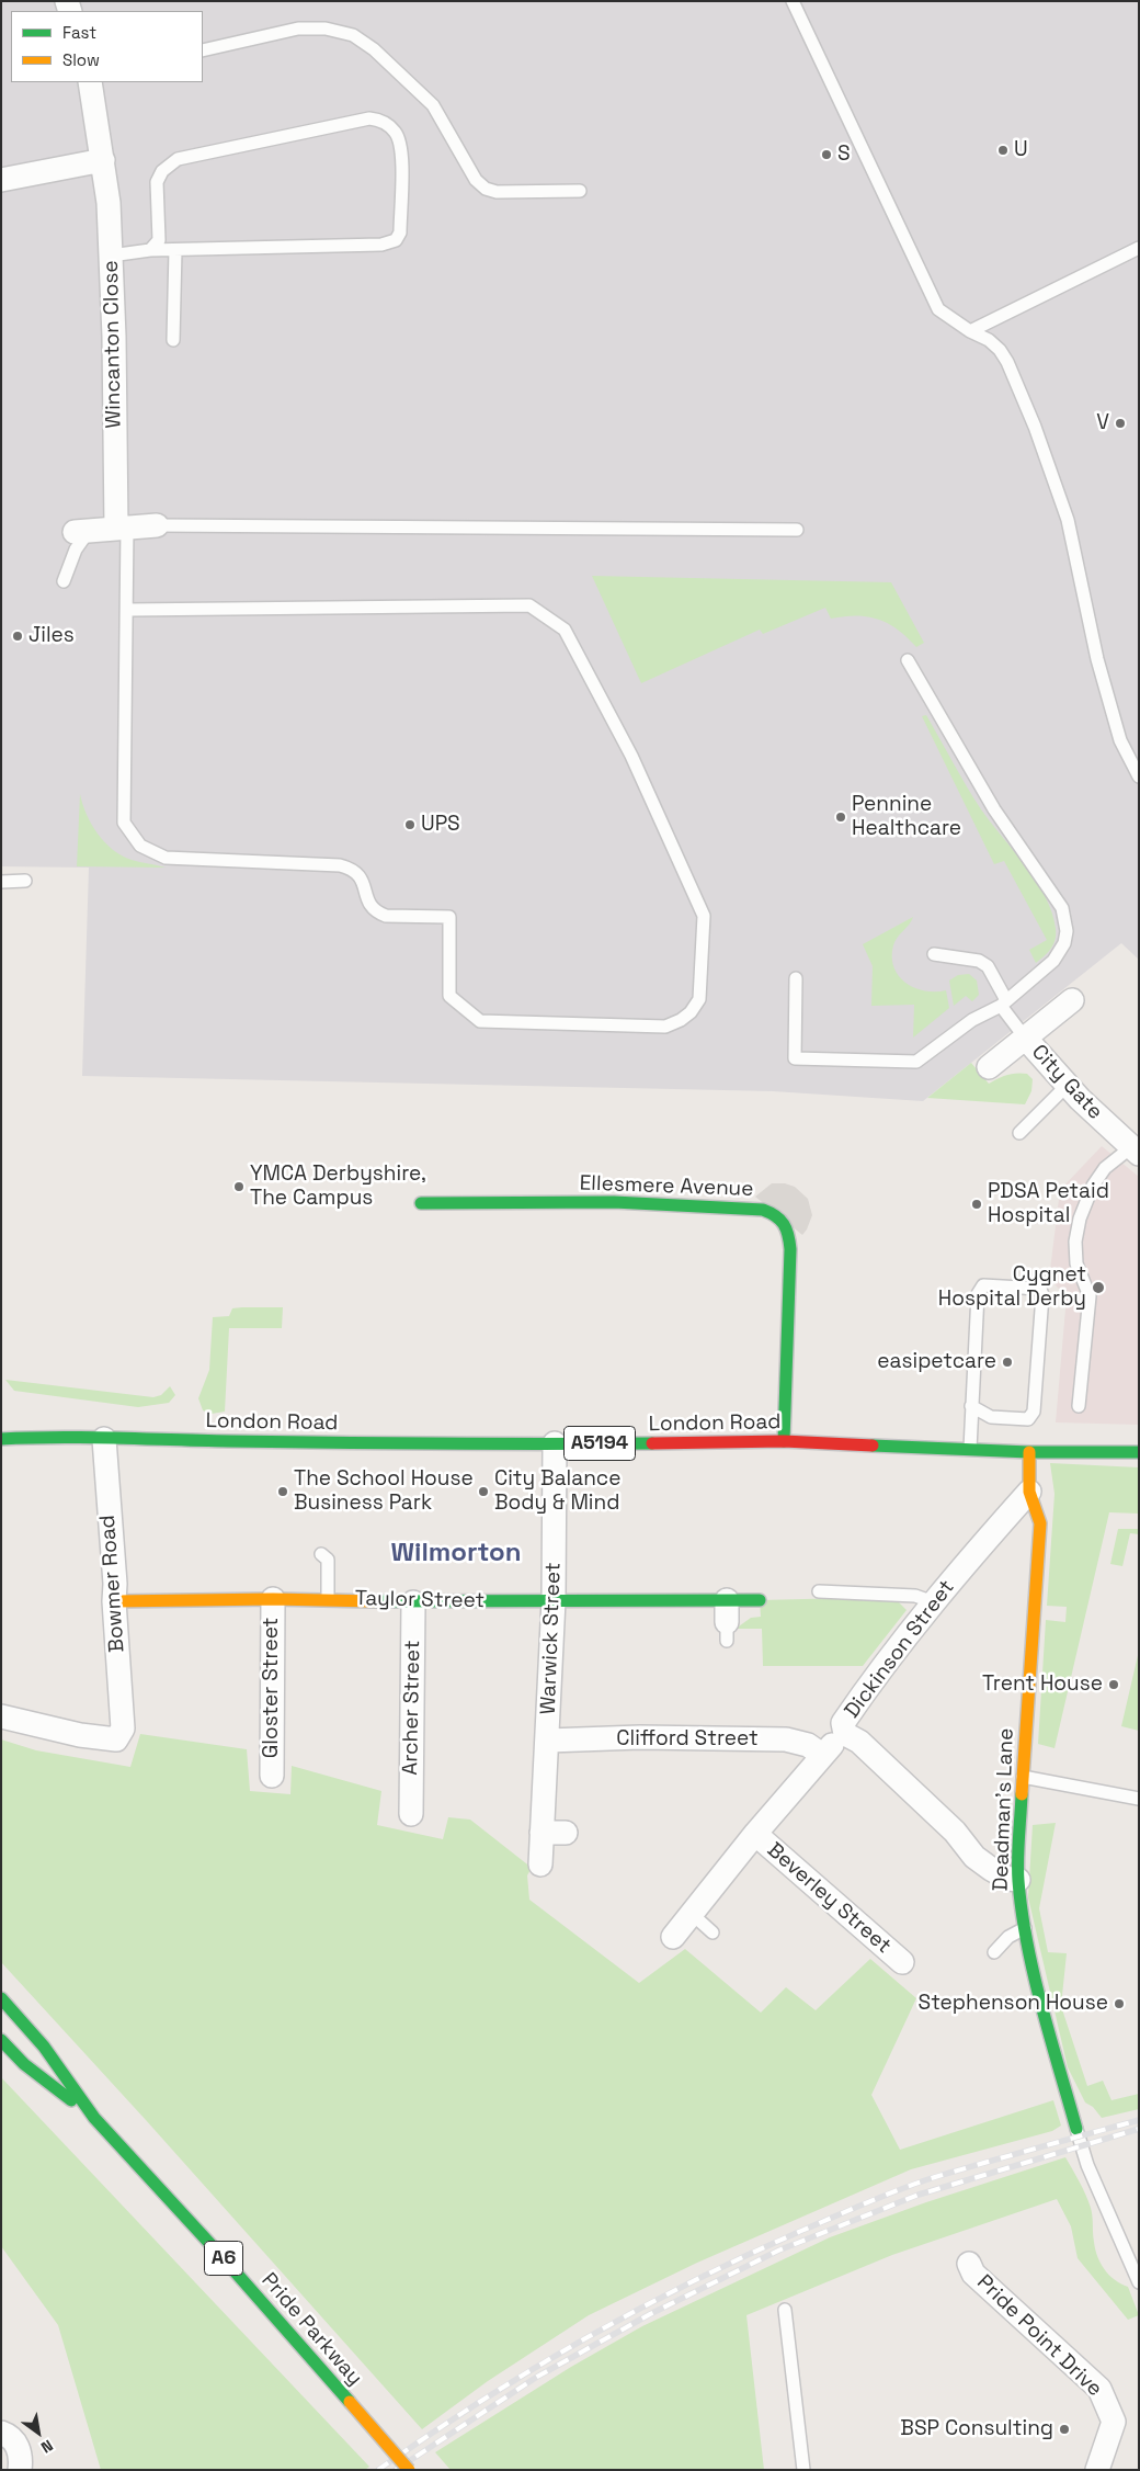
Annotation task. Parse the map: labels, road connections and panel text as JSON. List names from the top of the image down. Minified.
{"streets":{"street":["Wincanton Close","City Gate","Ellesmere Avenue","London Road","A5194","Bowmer Road","Taylor Street","Warwick Street","Dickinson Street","Gloster Street","Archer Street","Clifford Street","Deadman's Lane","Beverley Street","A6","Pride Parkway","Pride Point Drive"]},"crossings":[["Ellesmere Avenue","London Road"],["London Road","Bowmer Road"],["London Road","Warwick Street"],["London Road","Deadman's Lane"],["Bowmer Road","Taylor Street"],["Taylor Street","Warwick Street"],["Taylor Street","Gloster Street"],["Taylor Street","Archer Street"],["Warwick Street","Clifford Street"],["Dickinson Street","Clifford Street"],["Dickinson Street","Deadman's Lane"],["Dickinson Street","Beverley Street"],["A6","Pride Parkway"]],"districts":["Wilmorton"],"places":["U","S","V","Jiles","Pennine Healthcare","UPS","YMCA Derbyshire, The Campus","PDSA Petaid Hospital","Cygnet Hospital Derby","easipetcare","The School House Business Park","City Balance Body & Mind","Trent House","Stephenson House","BSP Consulting"],"legend":["Fast","Slow"],"north":"bottom right"}
